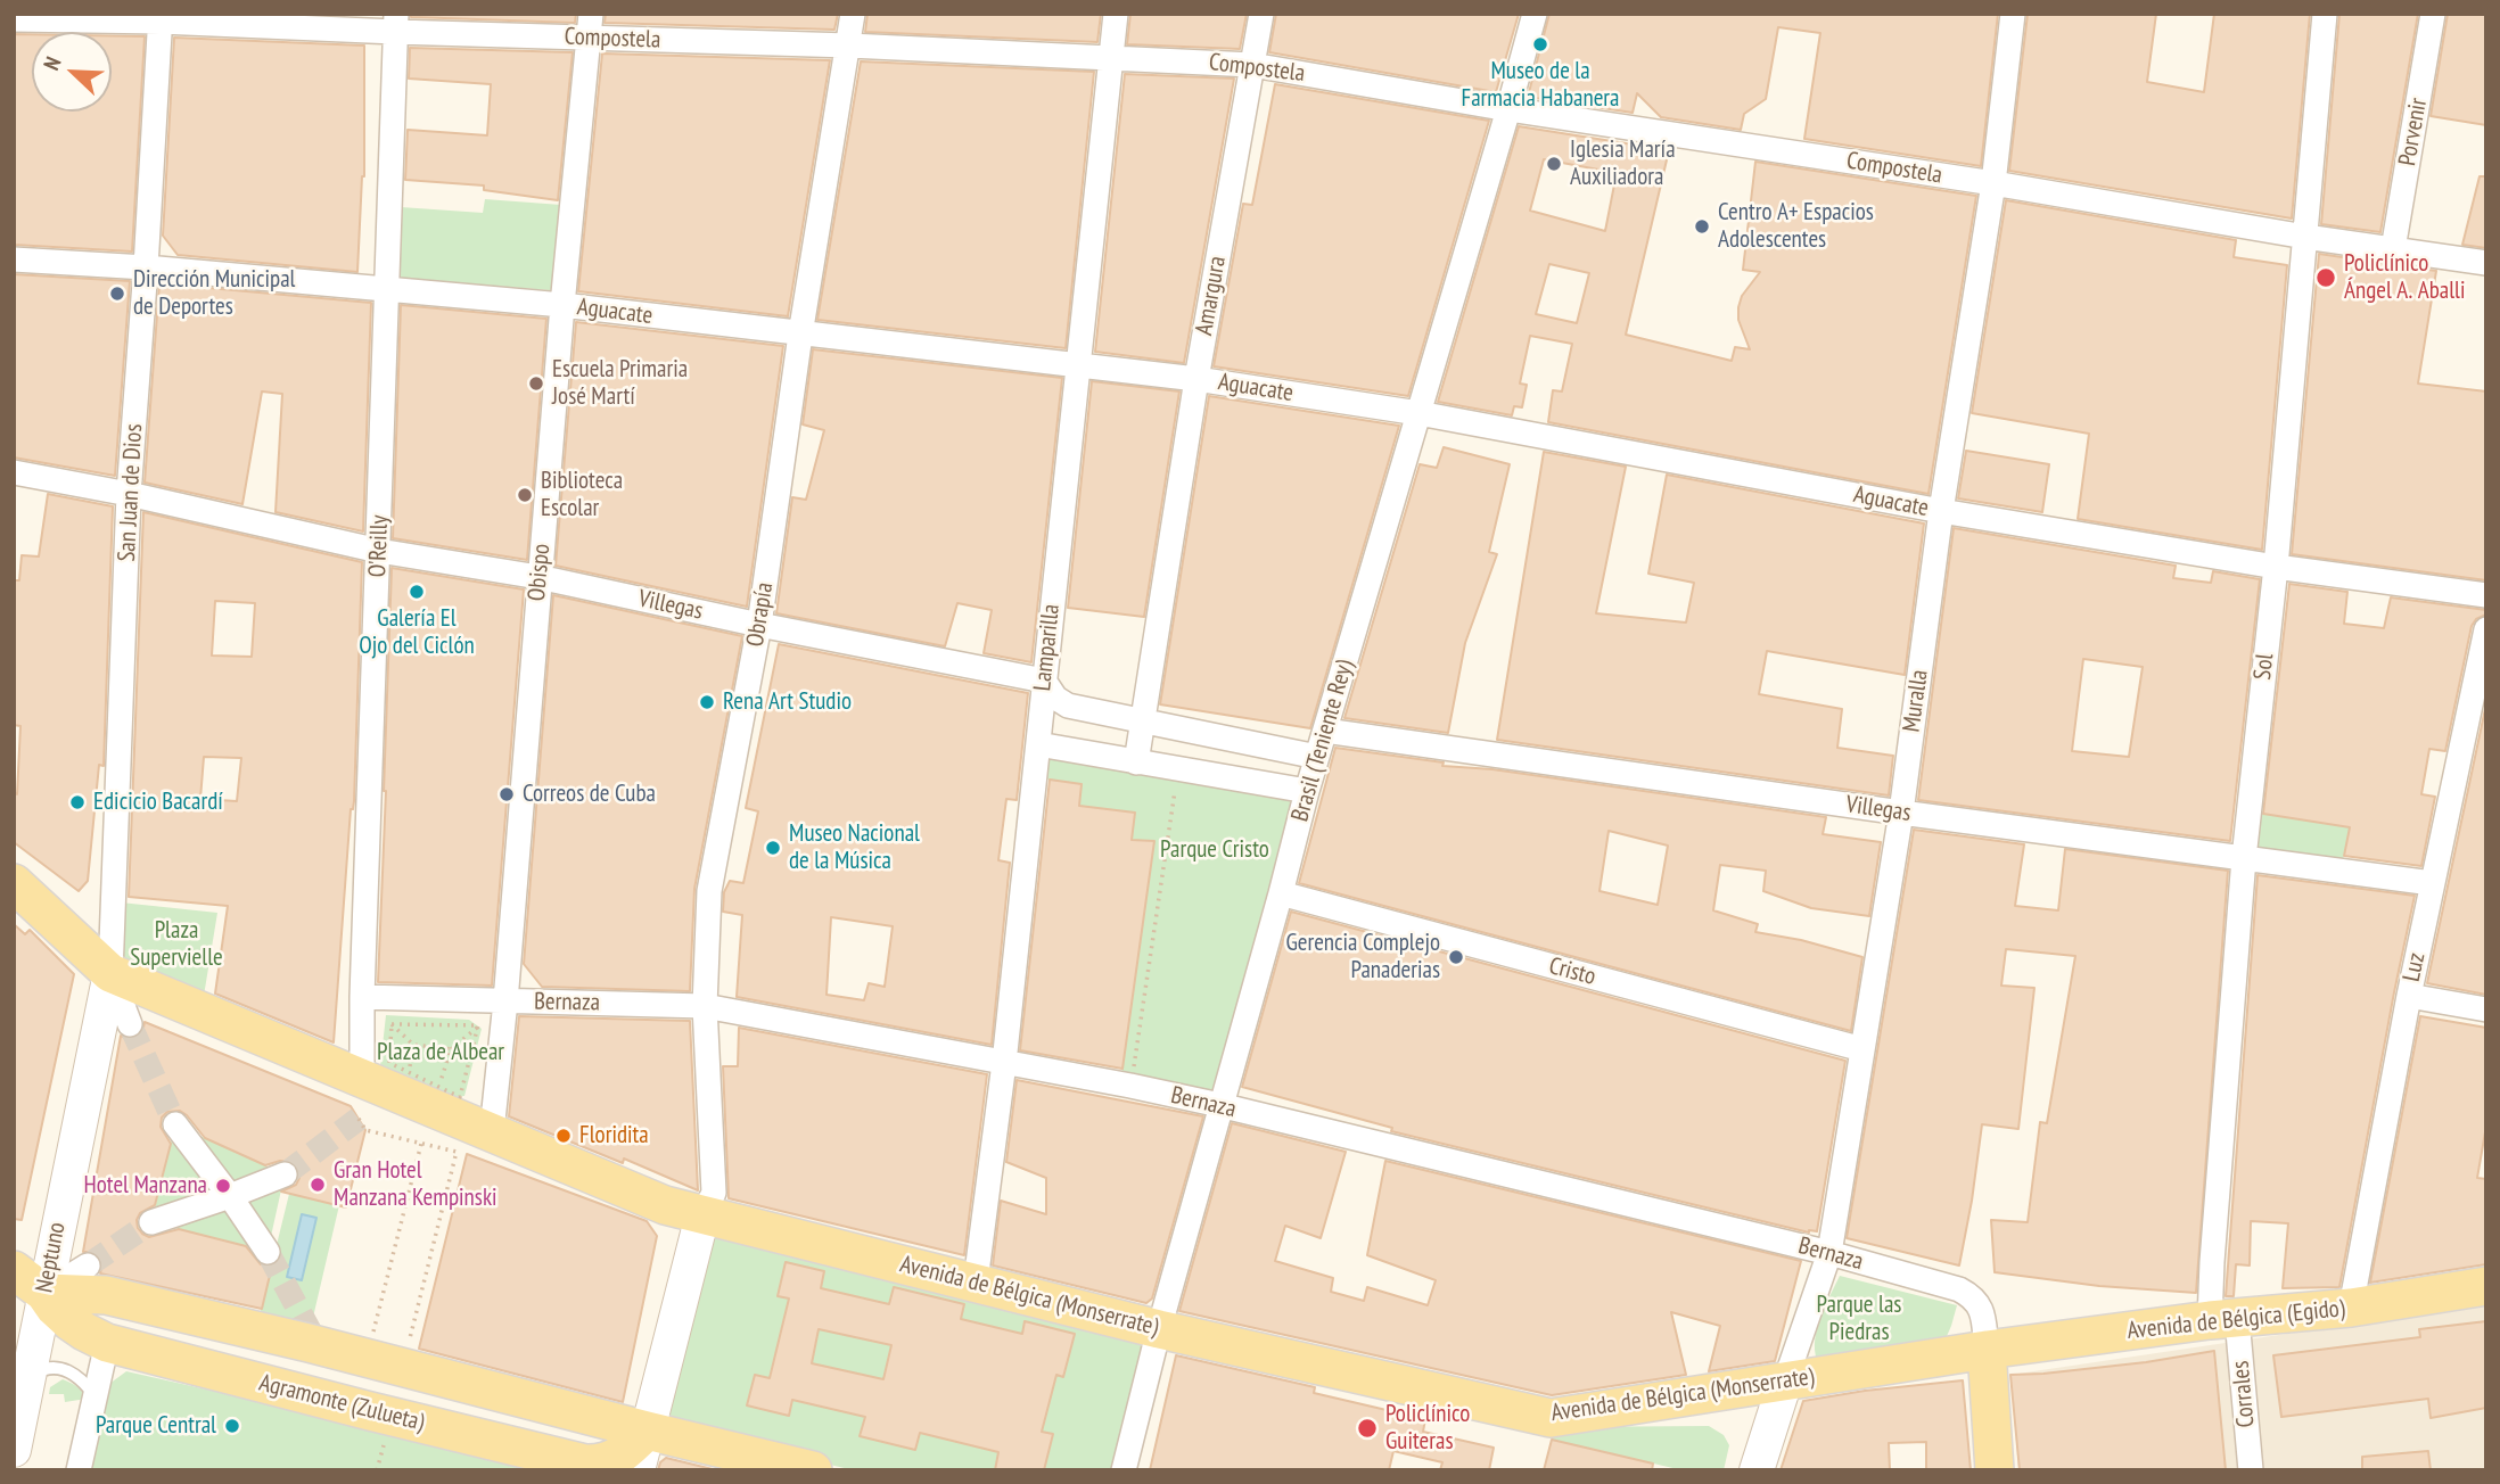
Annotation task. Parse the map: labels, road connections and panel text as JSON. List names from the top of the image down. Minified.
{"streets":{"main road":["Neptuno","Avenida de Bélgica (Monserrate)","Avenida de Bélgica (Egido)","Agramonte (Zulueta)"],"street":["Compostela","Porvenir","Amargura","Aguacate","San Juan de Dios","O'Reilly","Obispo","Villegas","Obrapía","Lamparilla","Sol","Muralla","Brasil (Teniente Rey)","Luz","Cristo","Bernaza","Corrales"]},"crossings":[["Compostela","Porvenir"],["Compostela","Amargura"],["Compostela","San Juan de Dios"],["Compostela","O'Reilly"],["Compostela","Obispo"],["Compostela","Obrapía"],["Compostela","Lamparilla"],["Compostela","Sol"],["Compostela","Muralla"],["Compostela","Brasil (Teniente Rey)"],["Amargura","Aguacate"],["Aguacate","San Juan de Dios"],["Aguacate","O'Reilly"],["Aguacate","Obispo"],["Aguacate","Obrapía"],["Aguacate","Lamparilla"],["Aguacate","Sol"],["Aguacate","Muralla"],["Aguacate","Brasil (Teniente Rey)"],["San Juan de Dios","Villegas"],["San Juan de Dios","Neptuno"],["San Juan de Dios","Avenida de Bélgica (Monserrate)"],["O'Reilly","Villegas"],["O'Reilly","Bernaza"],["O'Reilly","Avenida de Bélgica (Monserrate)"],["Obispo","Villegas"],["Obispo","Bernaza"],["Obispo","Avenida de Bélgica (Monserrate)"],["Villegas","Obrapía"],["Villegas","Lamparilla"],["Villegas","Sol"],["Villegas","Muralla"],["Villegas","Brasil (Teniente Rey)"],["Villegas","Luz"],["Obrapía","Bernaza"],["Obrapía","Avenida de Bélgica (Monserrate)"],["Lamparilla","Bernaza"],["Lamparilla","Avenida de Bélgica (Monserrate)"],["Sol","Avenida de Bélgica (Egido)"],["Sol","Corrales"],["Muralla","Cristo"],["Muralla","Bernaza"],["Muralla","Avenida de Bélgica (Monserrate)"],["Brasil (Teniente Rey)","Cristo"],["Brasil (Teniente Rey)","Bernaza"],["Brasil (Teniente Rey)","Avenida de Bélgica (Monserrate)"],["Luz","Avenida de Bélgica (Egido)"],["Bernaza","Avenida de Bélgica (Monserrate)"],["Bernaza","Avenida de Bélgica (Egido)"],["Neptuno","Avenida de Bélgica (Monserrate)"],["Neptuno","Agramonte (Zulueta)"],["Avenida de Bélgica (Monserrate)","Avenida de Bélgica (Egido)"],["Avenida de Bélgica (Egido)","Corrales"]],"parks":["Parque Cristo","Plaza Supervielle","Plaza de Albear","Parque las Piedras"],"places":["Museo de la Farmacia Habanera","Iglesia María Auxiliadora","Centro A+ Espacios Adolescentes","Policlínico Ángel A. Aballi","Dirección Municipal de Deportes","Escuela Primaria José Martí","Biblioteca Escolar","Galería El Ojo del Ciclón","Rena Art Studio","Correos de Cuba","Edicicio Bacardí","Museo Nacional de la Música","Gerencia Complejo Panaderias","Floridita","Gran Hotel Manzana Kempinski","Hotel Manzana","Parque Central","Policlínico Guiteras"],"north":"top left"}
